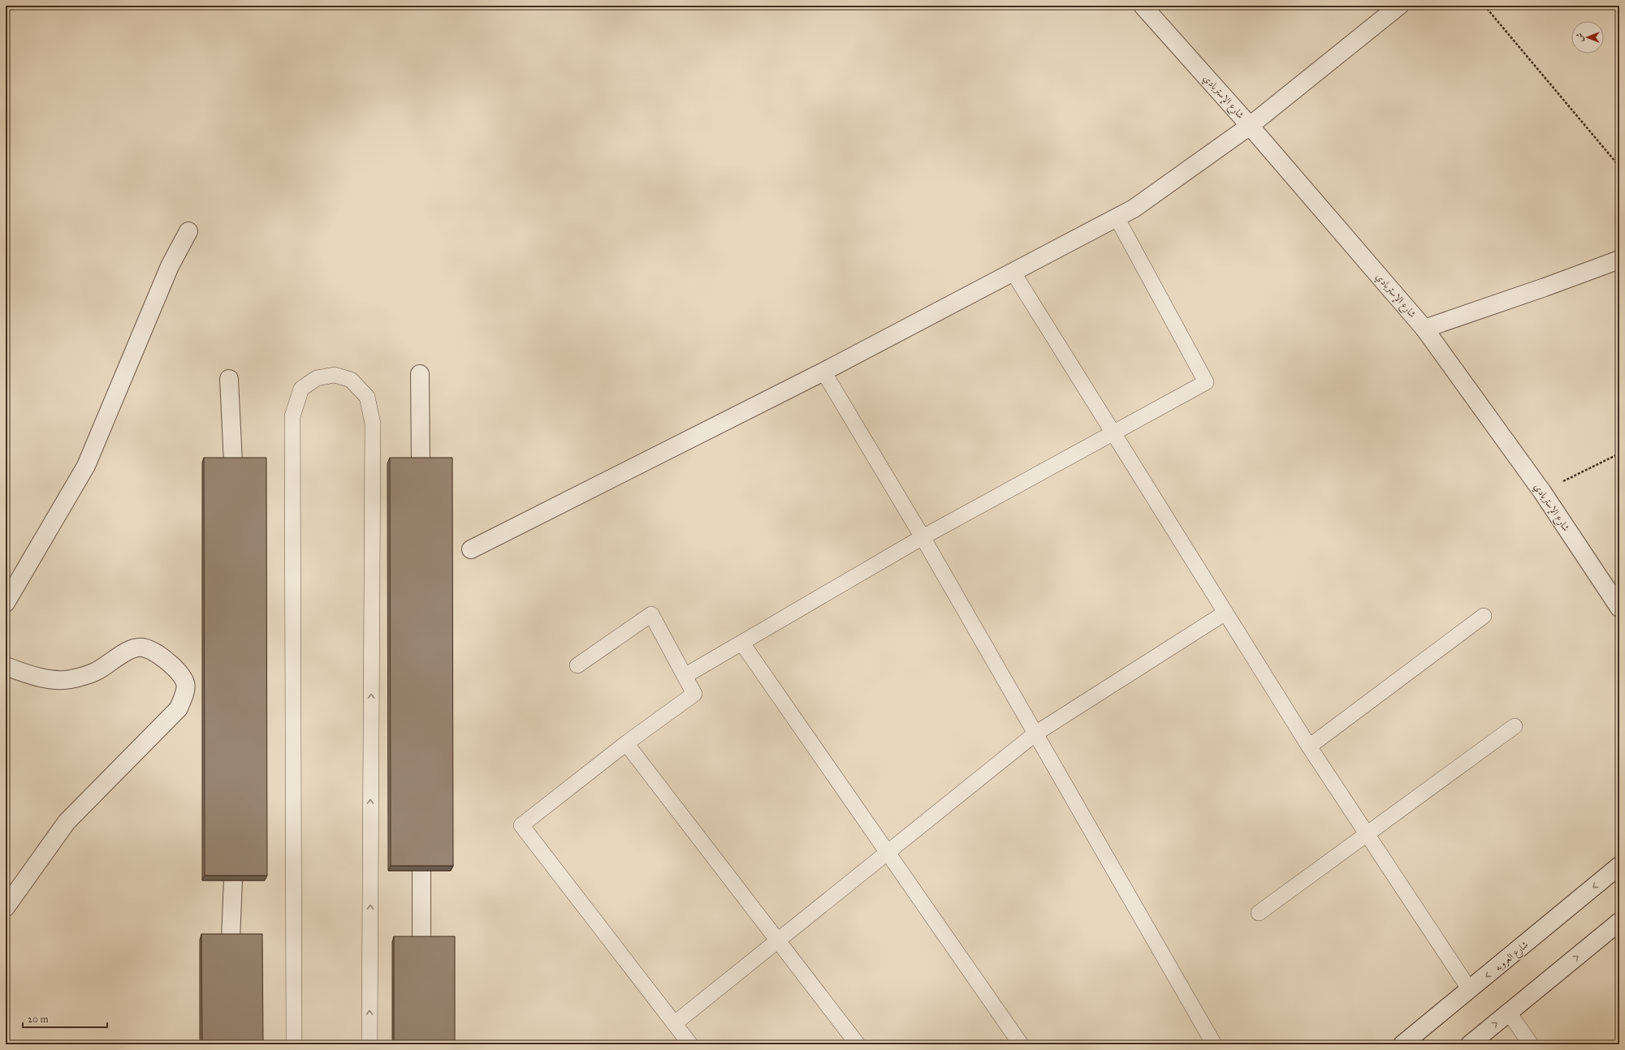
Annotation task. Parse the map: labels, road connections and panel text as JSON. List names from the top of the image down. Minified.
{"streets":{"street":["شارع الإستربادي","شارع العروبه"]},"scale_bar":"20 m","north":"left"}
